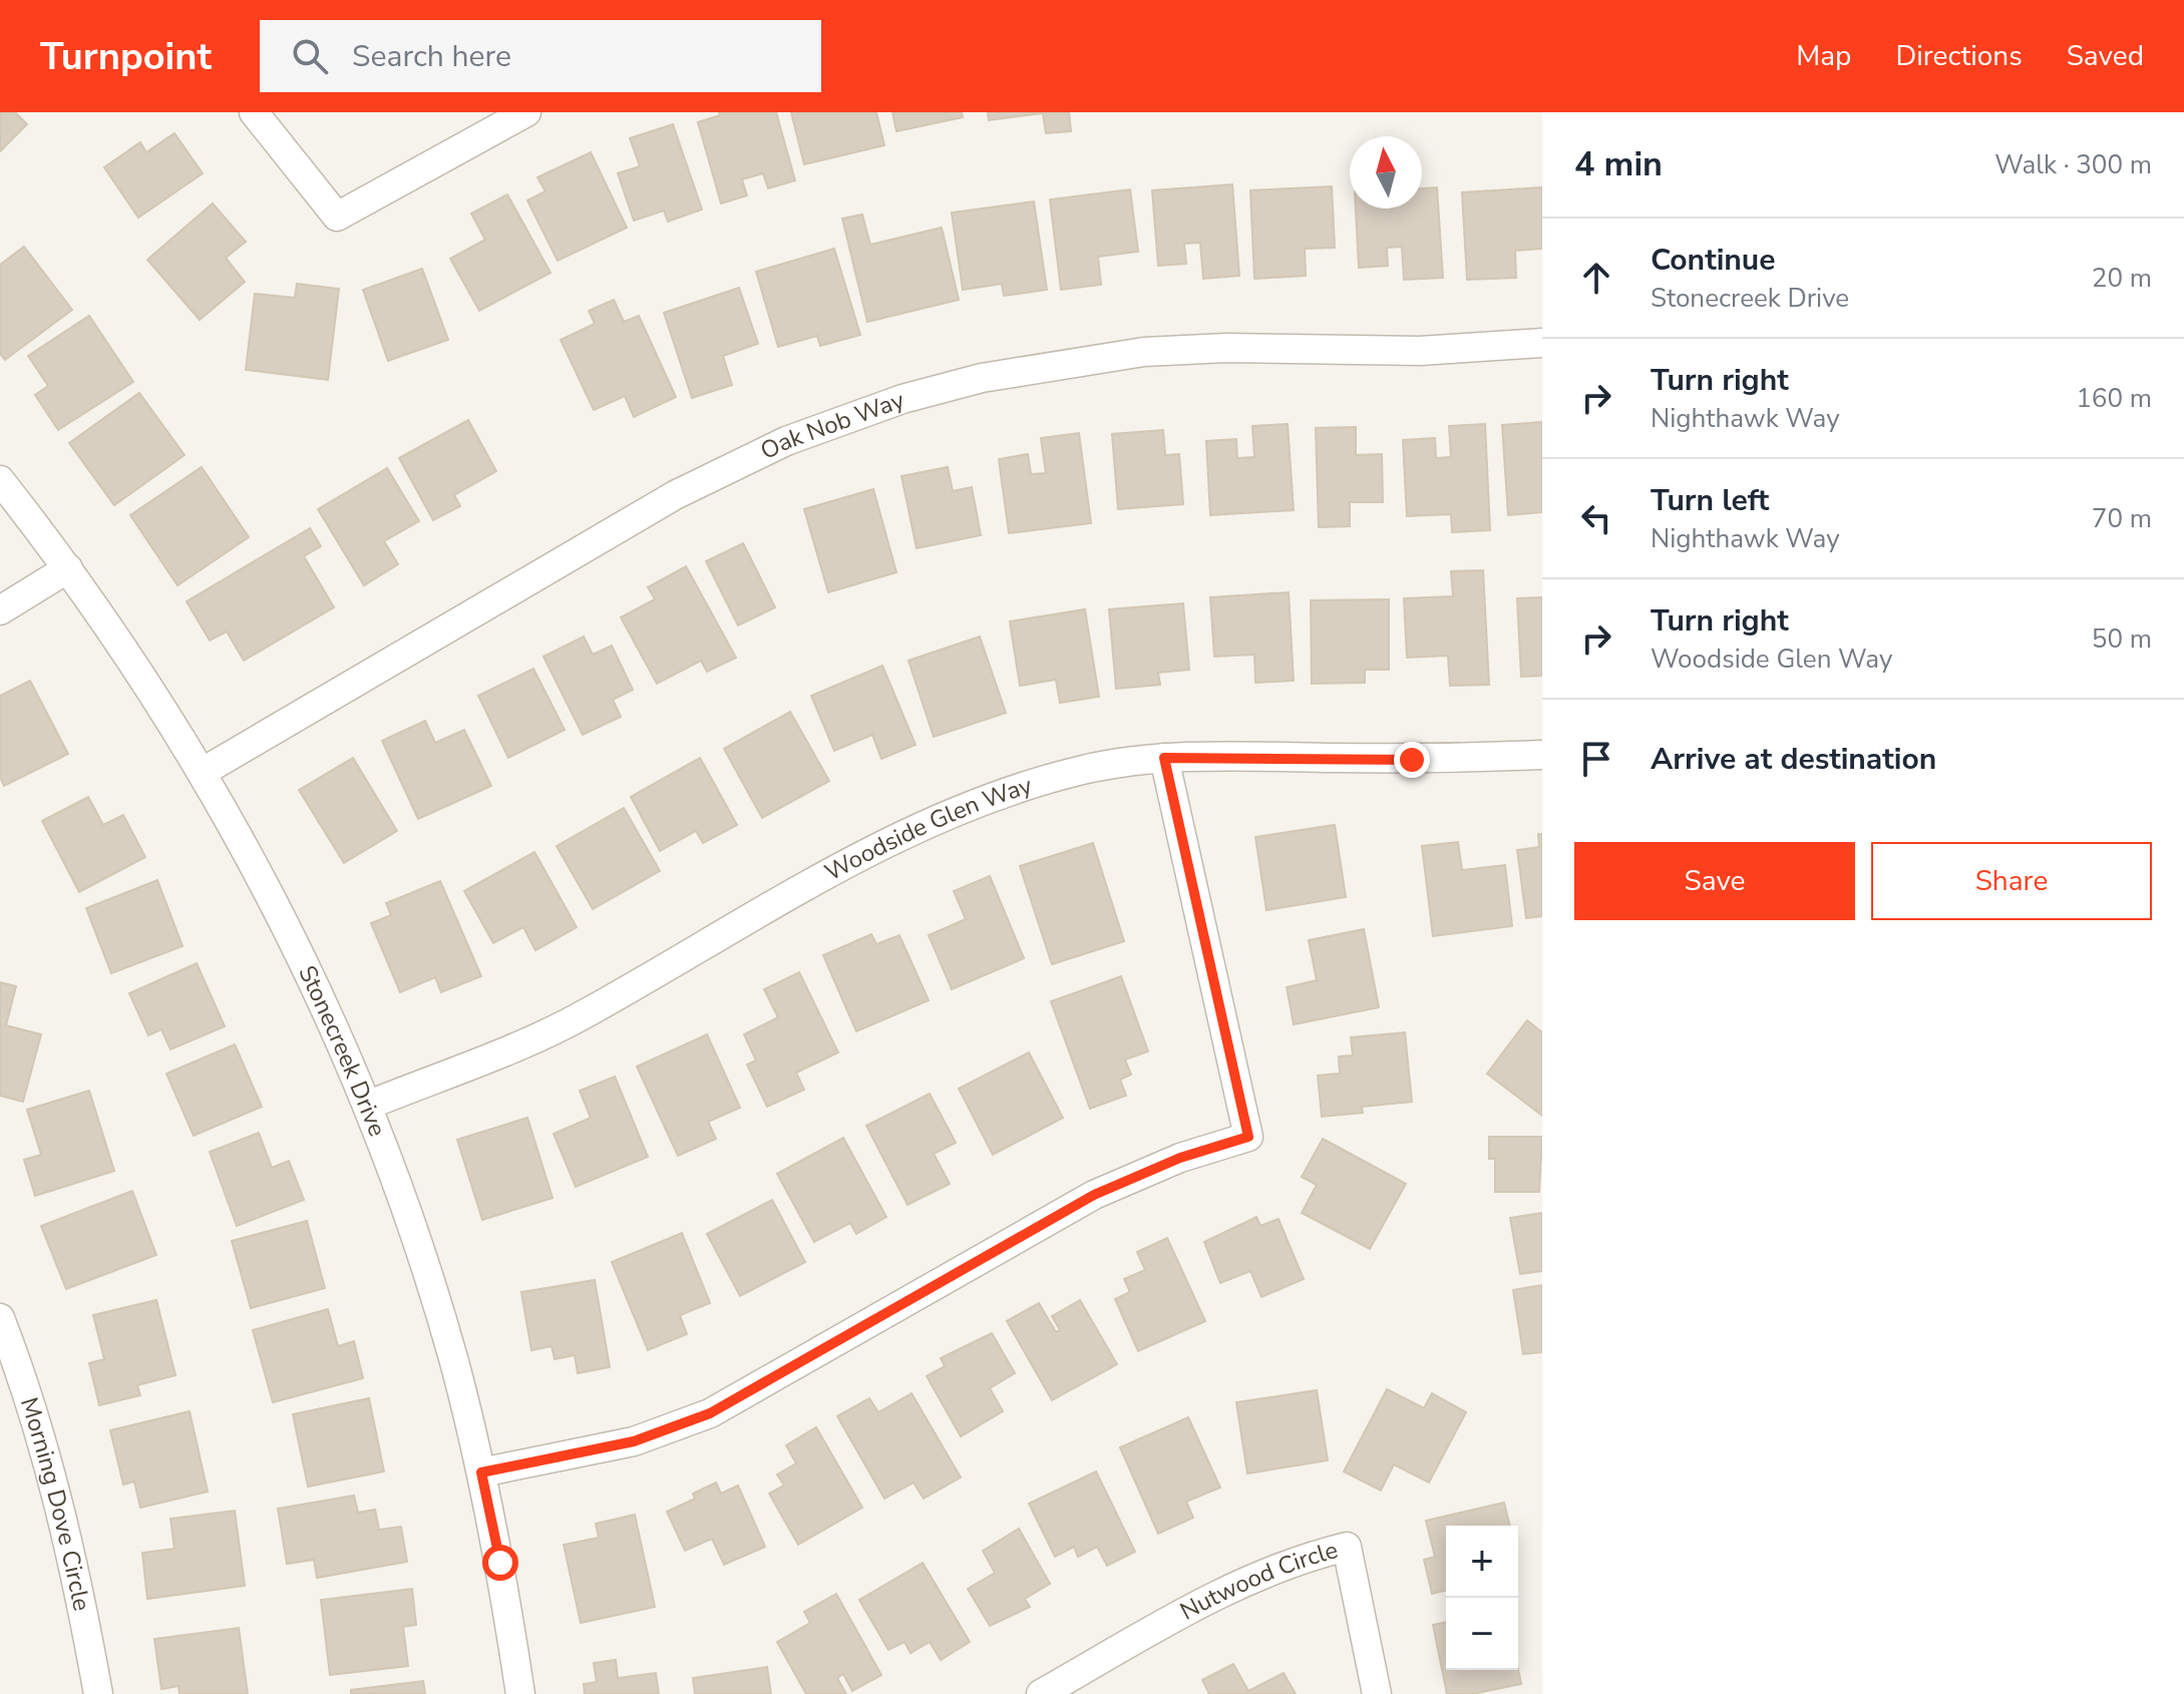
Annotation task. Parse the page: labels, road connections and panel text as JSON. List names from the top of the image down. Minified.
{"streets":{"street":["Oak Nob Way","Woodside Glen Way","Stonecreek Drive","Morning Dove Circle","Nutwood Circle"]},"crossings":[["Oak Nob Way","Stonecreek Drive"],["Woodside Glen Way","Stonecreek Drive"]],"north":"top","page":{"header":"Turnpoint","search":"Search here","nav":["Map","Directions","Saved"],"heading":["4 min","Walk · 300 m"],"list":[["Continue","Stonecreek Drive","20 m"],["Turn right","Nighthawk Way","160 m"],["Turn left","Nighthawk Way","70 m"],["Turn right","Woodside Glen Way","50 m"],"Arrive at destination"],"buttons":["Save","Share"],"map_buttons":["+","−"]}}
